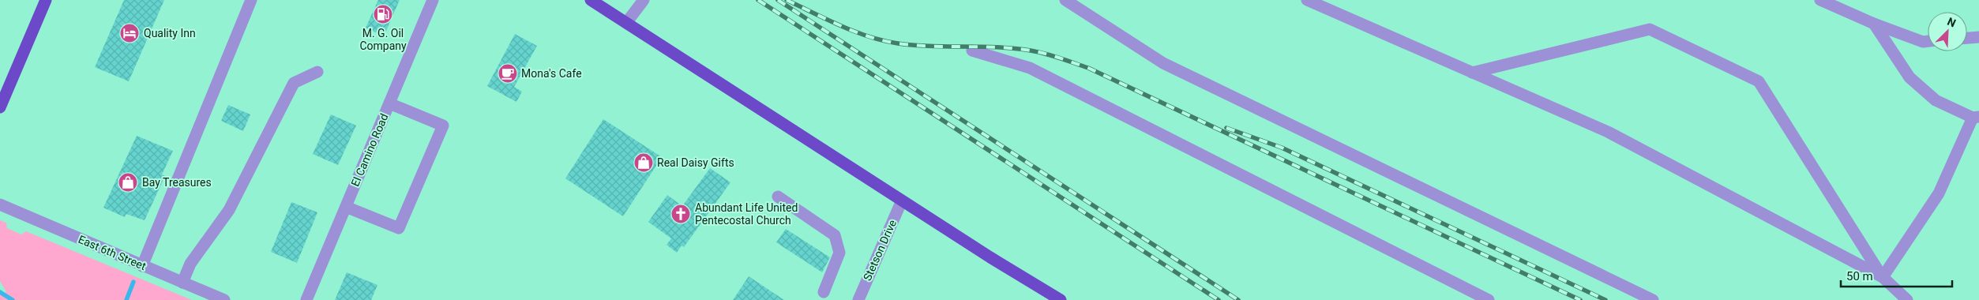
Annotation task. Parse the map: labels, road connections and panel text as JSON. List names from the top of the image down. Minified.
{"streets":{"street":["El Camino Road","Stetson Drive","East 6th Street"]},"places":{"fuel station":["M. G. Oil Company"],"hotel":["Quality Inn"],"cafe":["Mona's Cafe"],"shop":["Real Daisy Gifts","Bay Treasures"],"church":["Abundant Life United Pentecostal Church"]},"scale_bar":"50 m","north":"top right"}
